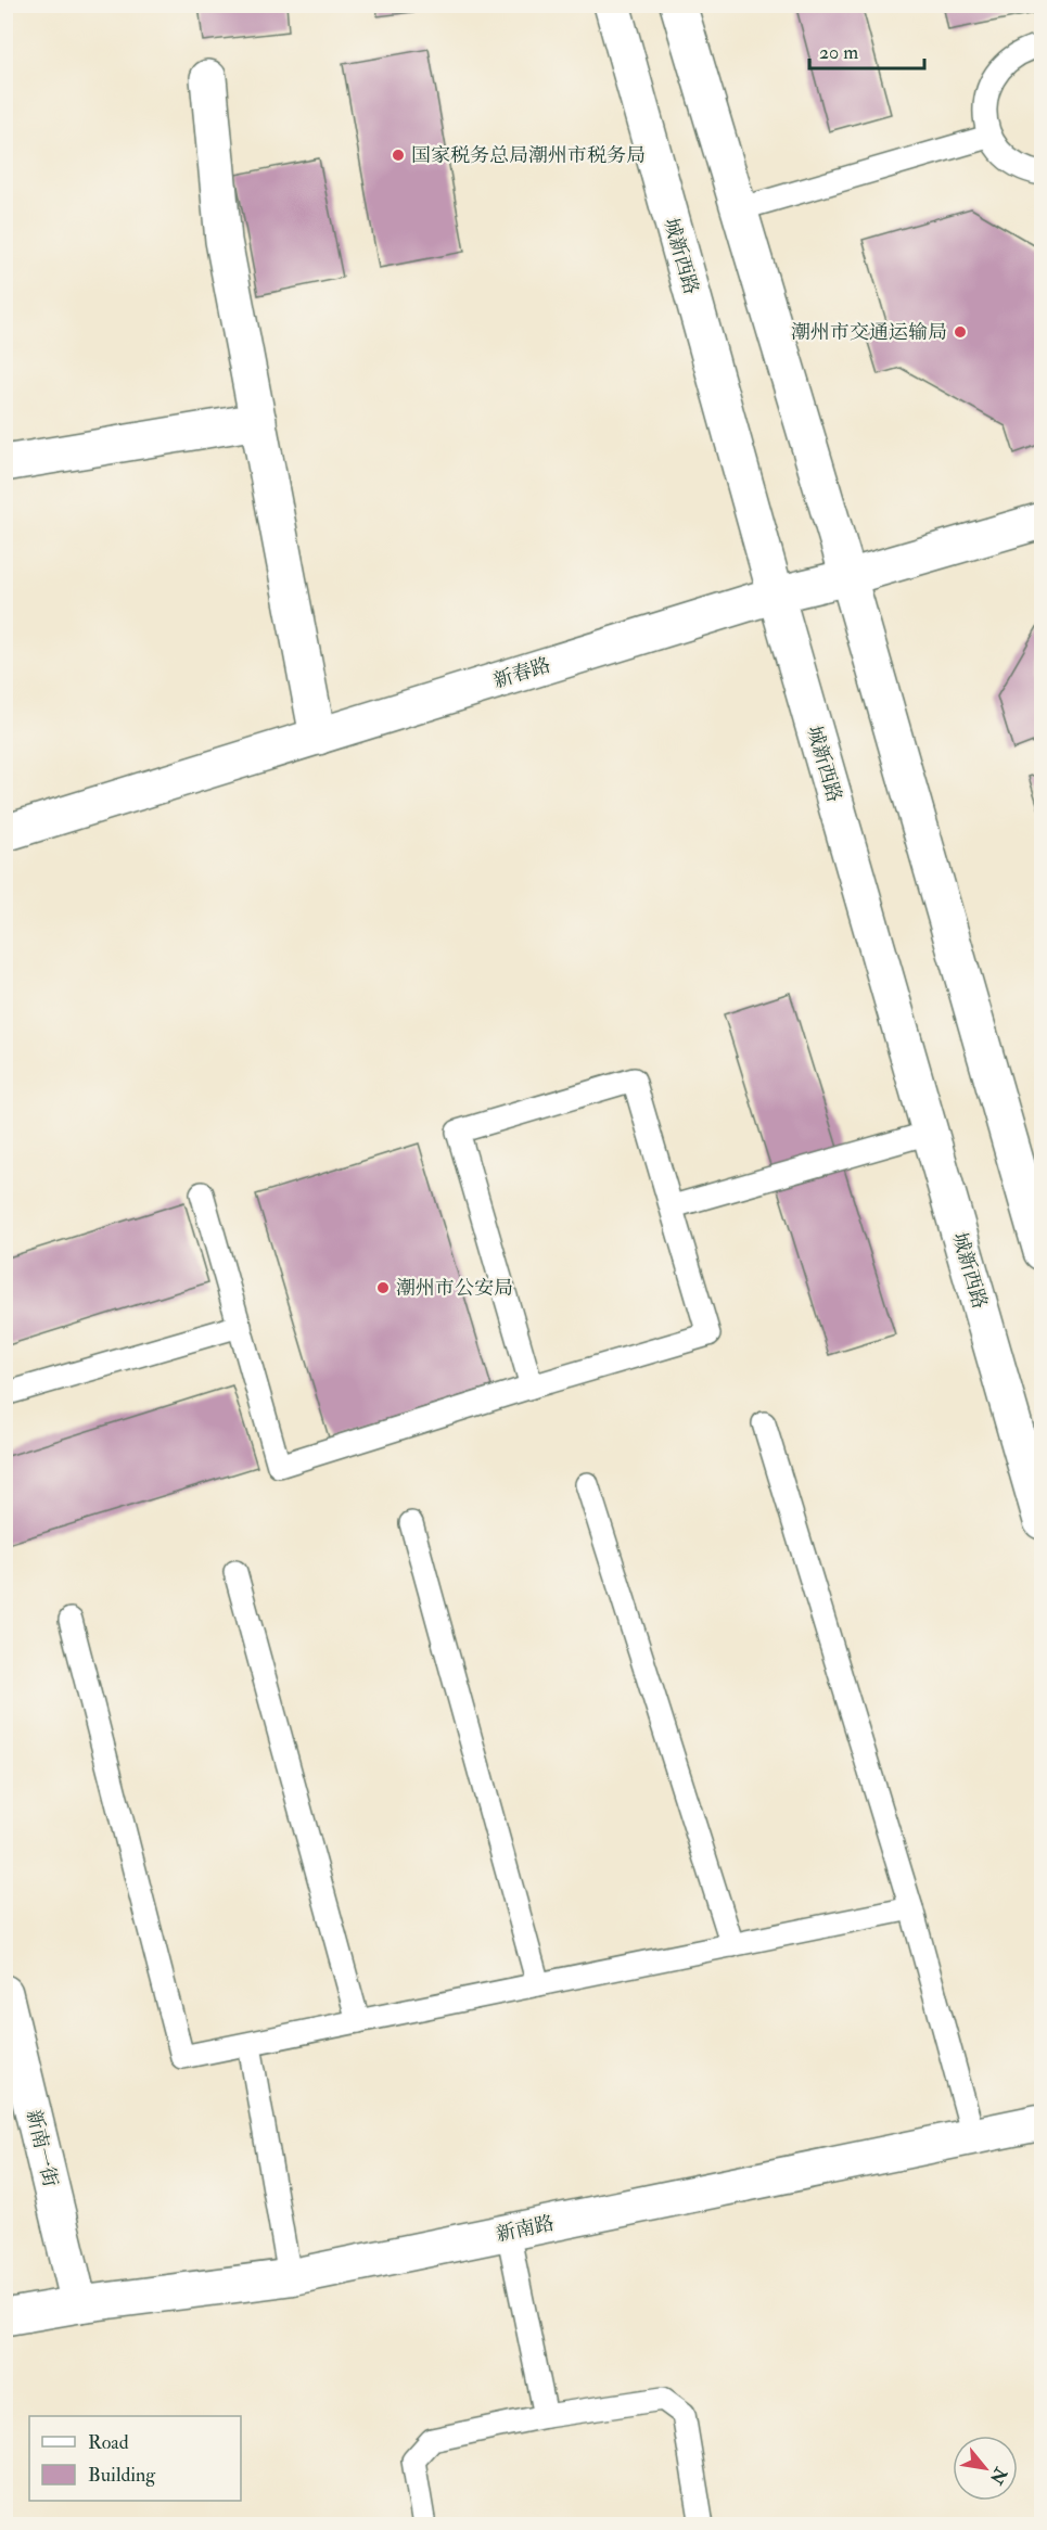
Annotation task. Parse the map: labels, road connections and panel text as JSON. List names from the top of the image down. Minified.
{"streets":{"street":["城新西路","新春路","新南一街","新南路"]},"crossings":[["城新西路","新春路"],["新南一街","新南路"]],"places":["国家税务总局潮州市税务局","潮州市交通运输局","潮州市公安局"],"legend":["Road","Building"],"scale_bar":"20 m","north":"bottom right"}
